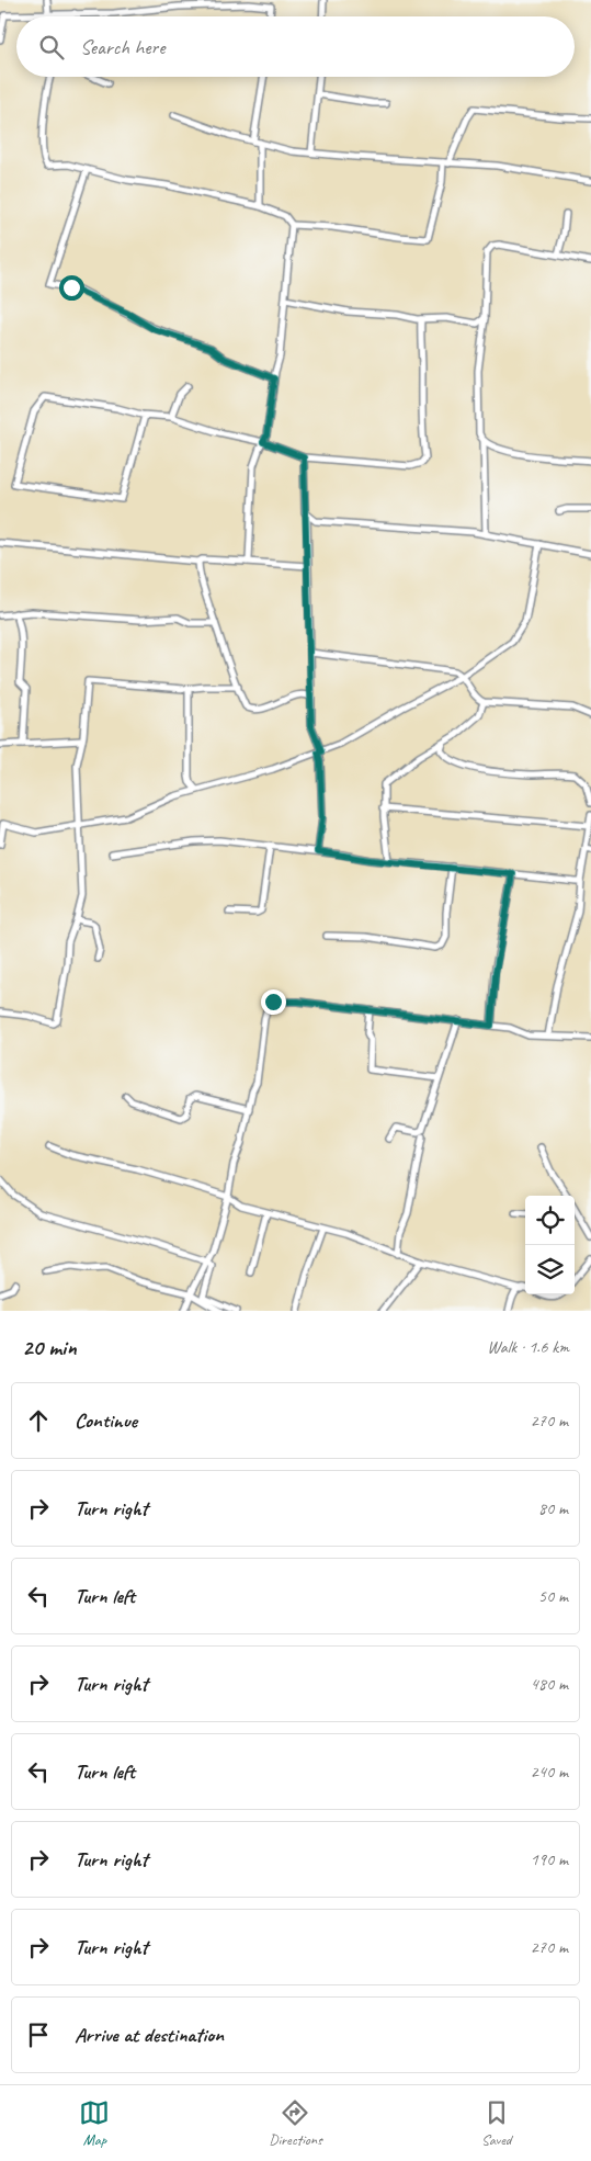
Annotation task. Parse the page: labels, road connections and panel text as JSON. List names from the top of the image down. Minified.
{"page":{"search":"Search here","heading":["20 min","Walk · 1.6 km"],"list":[["Continue","270 m"],["Turn right","80 m"],["Turn left","50 m"],["Turn right","480 m"],["Turn left","240 m"],["Turn right","190 m"],["Turn right","270 m"],"Arrive at destination"],"nav":["Map","Directions","Saved"]}}
